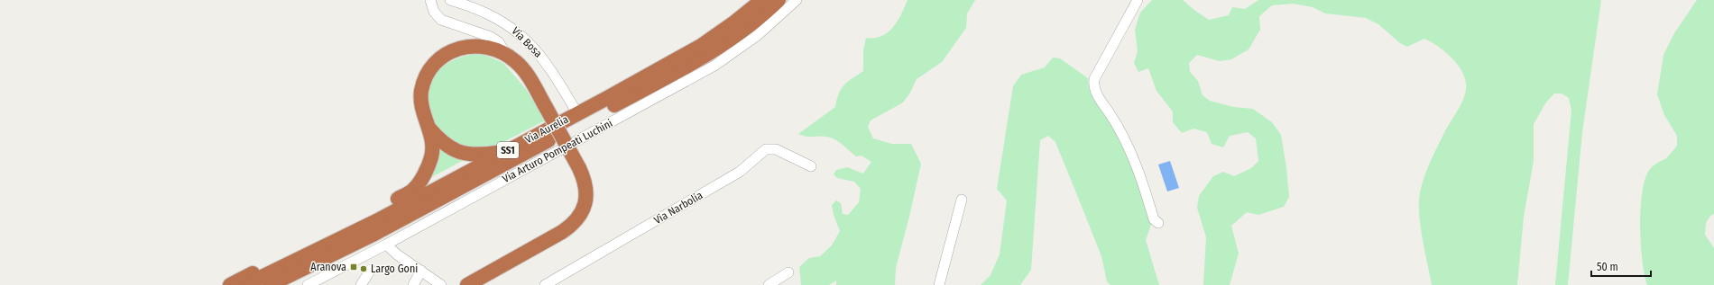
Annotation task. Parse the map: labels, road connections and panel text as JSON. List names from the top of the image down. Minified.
{"streets":{"highway":["Via Aurelia","SS1"],"street":["Via Bosa","Via Arturo Pompeati Luchini","Via Narbolia"]},"crossings":[["Via Bosa","Via Aurelia"]],"places":{"transit":["Aranova"],"other":["Largo Goni"]},"scale_bar":"50 m"}
